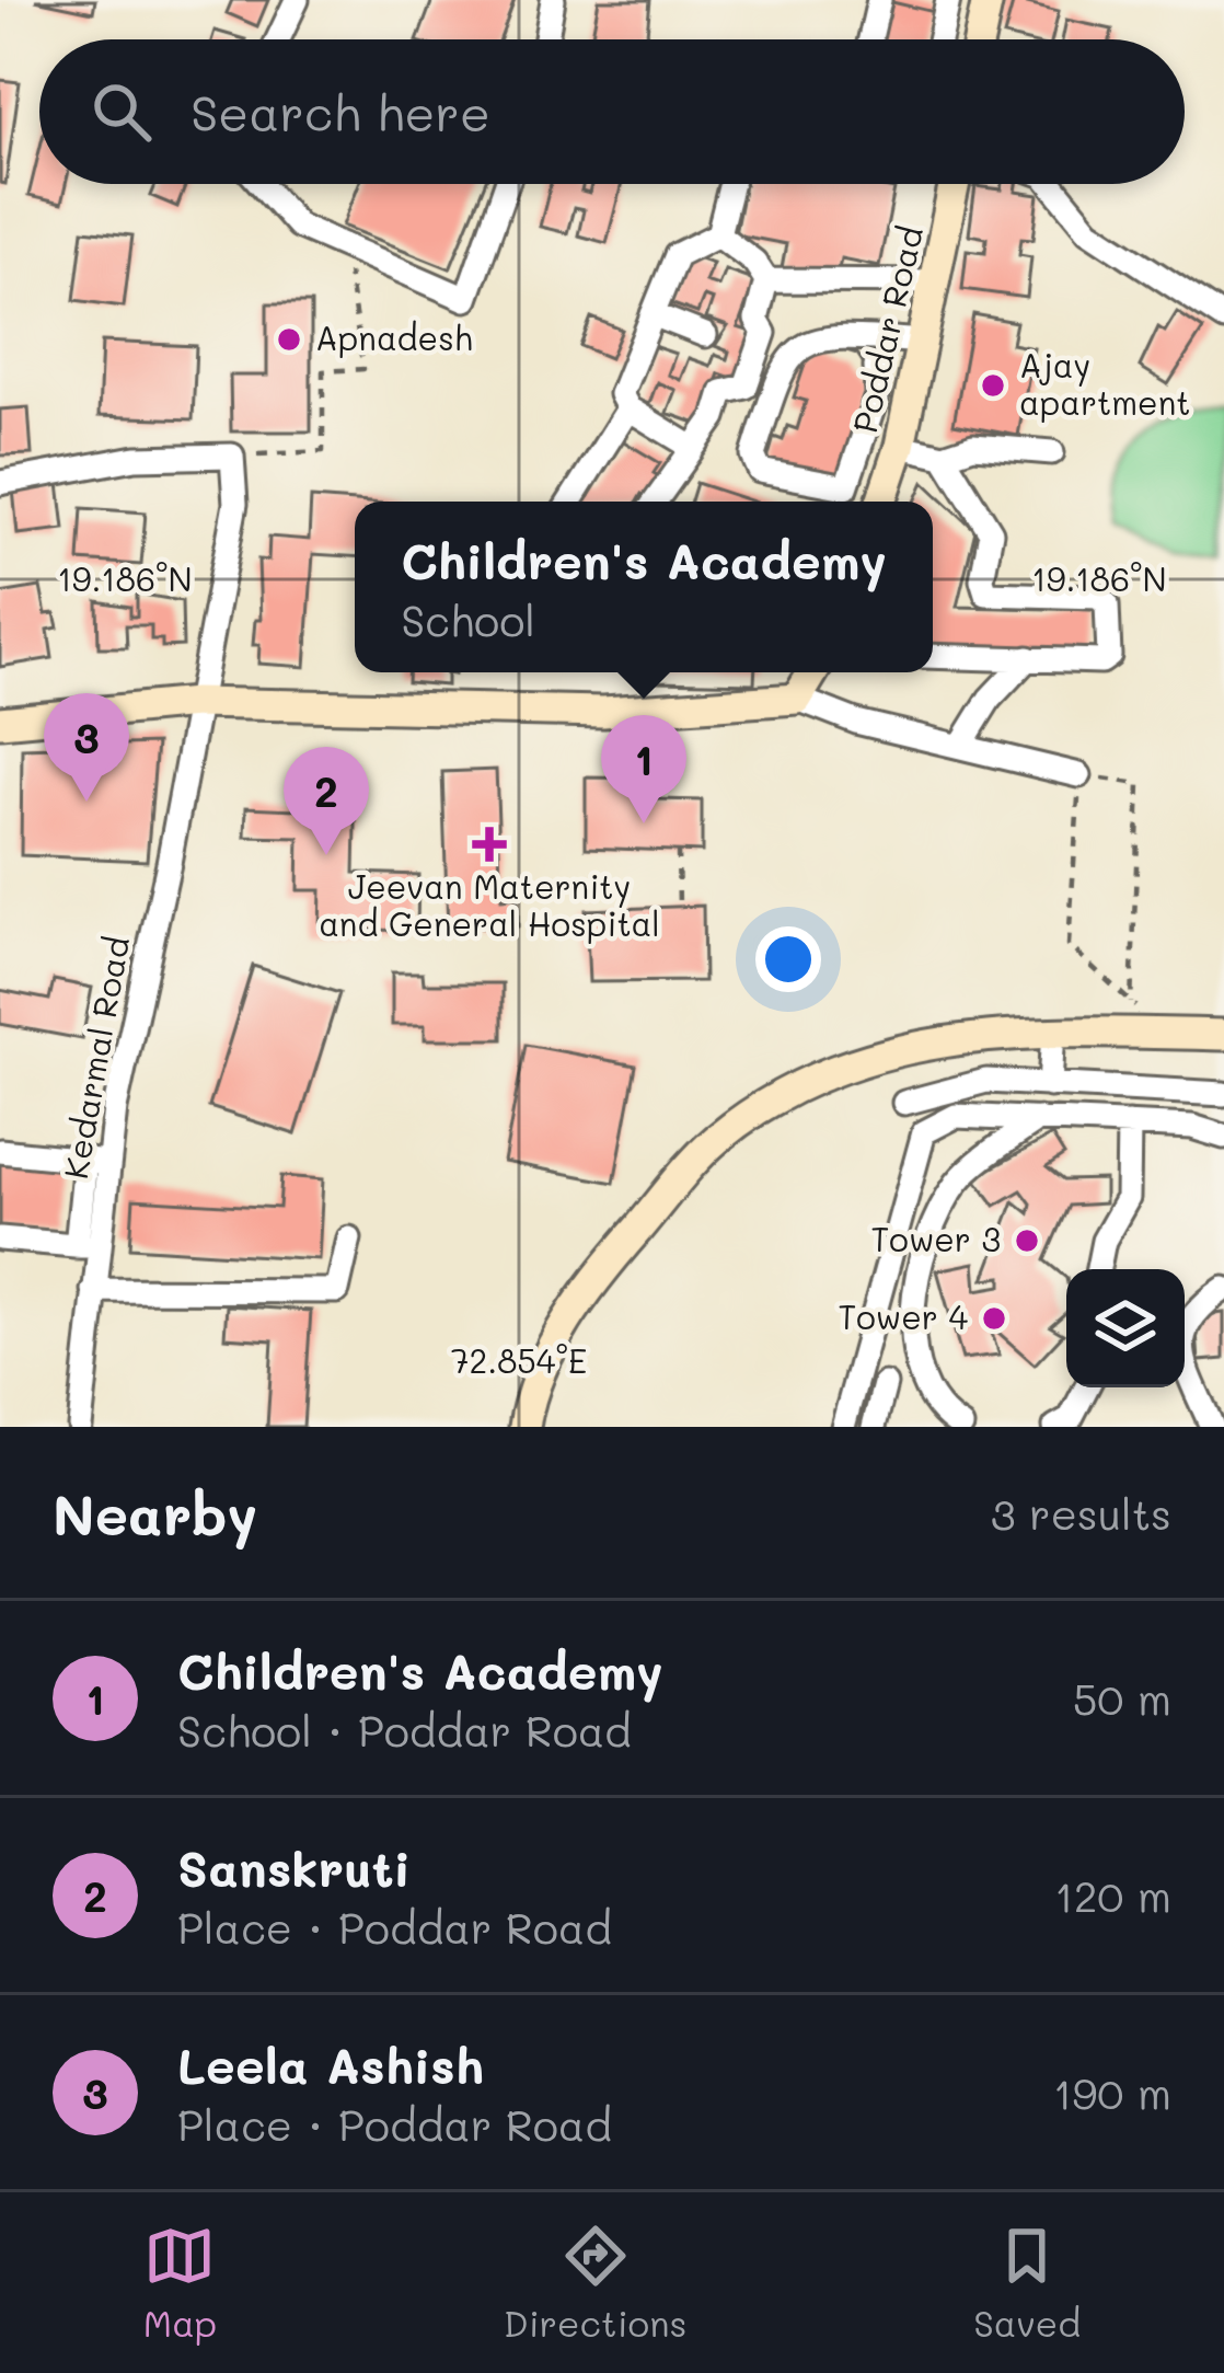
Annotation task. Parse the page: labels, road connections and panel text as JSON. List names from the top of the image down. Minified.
{"streets":{"street":["Poddar Road","Kedarmal Road"]},"places":{"other":["Apnadesh","Ajay apartment","Tower 3","Tower 4"],"health":["Jeevan Maternity and General Hospital"]},"page":{"search":"Search here","popup":["Children's Academy","School"],"pins":["3","1","2"],"heading":["Nearby","3 results"],"list":[{"mark":"1","name":"Children's Academy","note":"School · Poddar Road","value":"50 m"},{"mark":"2","name":"Sanskruti","note":"Place · Poddar Road","value":"120 m"},{"mark":"3","name":"Leela Ashish","note":"Place · Poddar Road","value":"190 m"}],"nav":["Map","Directions","Saved"]},"coordinates":["19.186°N","72.854°E"]}
